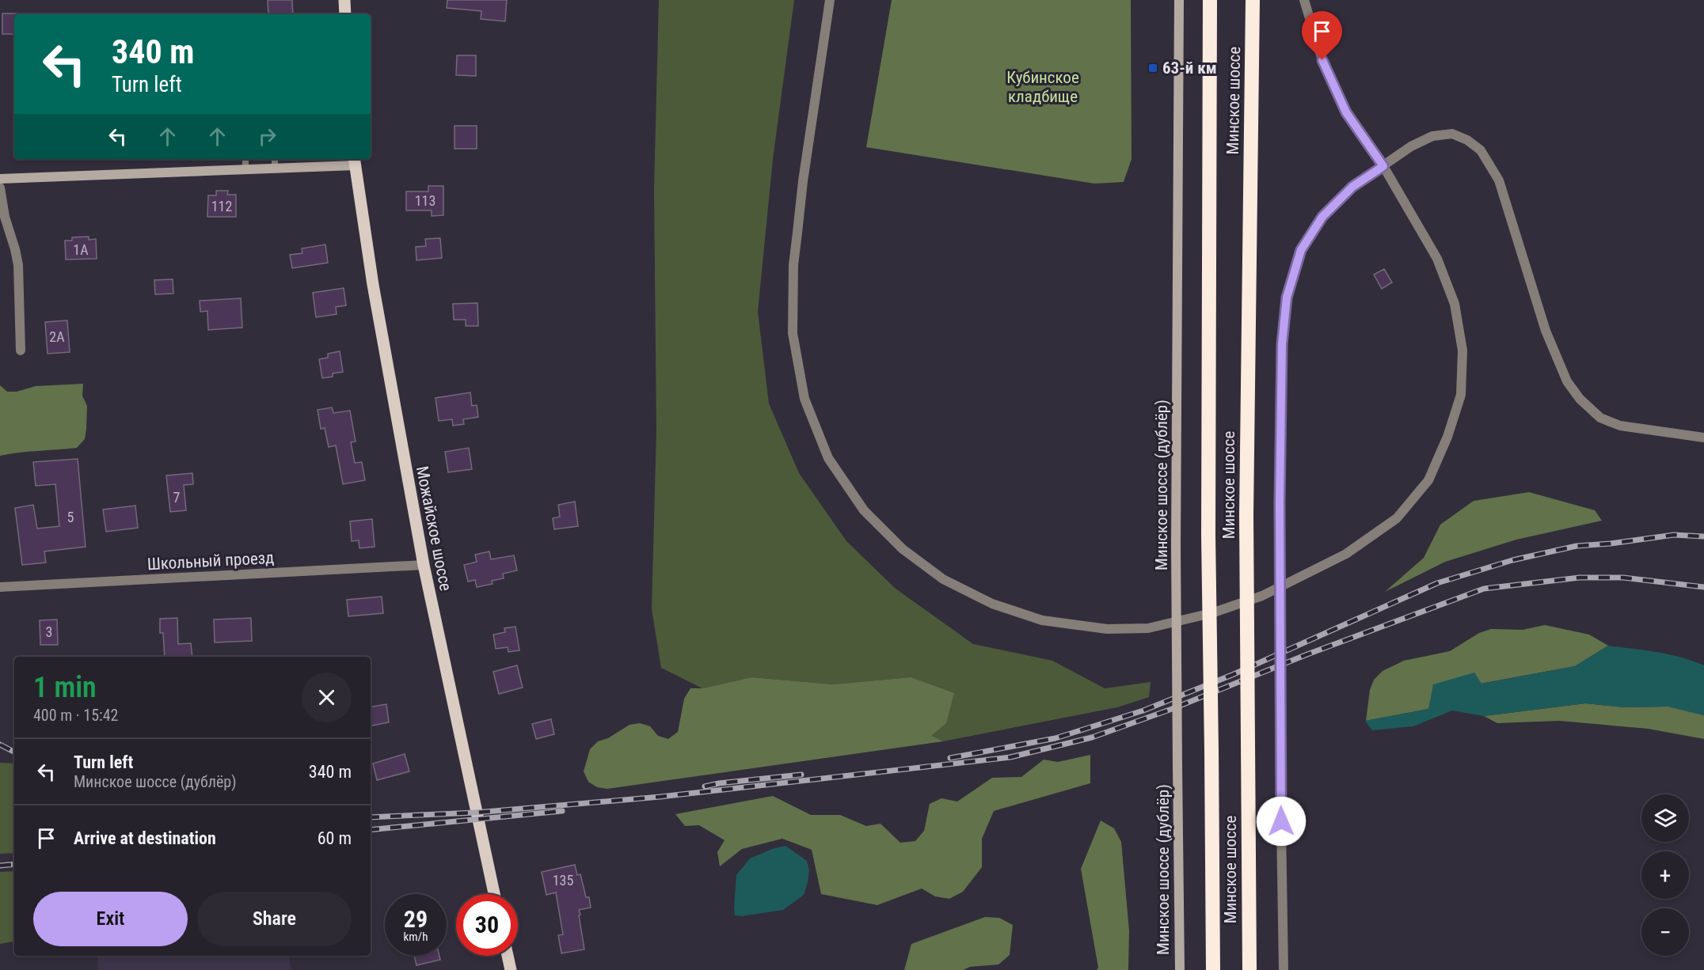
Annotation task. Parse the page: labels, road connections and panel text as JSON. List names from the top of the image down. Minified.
{"streets":{"highway":["Минское шоссе"],"main road":["Минское шоссе (дублёр)","Можайское шоссе"],"street":["Школьный проезд"]},"crossings":[["Можайское шоссе","Школьный проезд"]],"parks":["Кубинское кладбище"],"places":{"transit":["63-й км"]},"house_numbers":["113","112","1А","2А","7","5","3","135"],"page":{"turn":["340 m","Turn left"],"heading":["1 min","400 m · 15:42"],"list":[{"name":"Turn left","note":"Минское шоссе (дублёр)","value":"340 m"},{"name":"Arrive at destination","value":"60 m"}],"map_buttons":["+","−"],"buttons":["Exit","Share"],"speed":"29 km/h","limit":"30"}}
